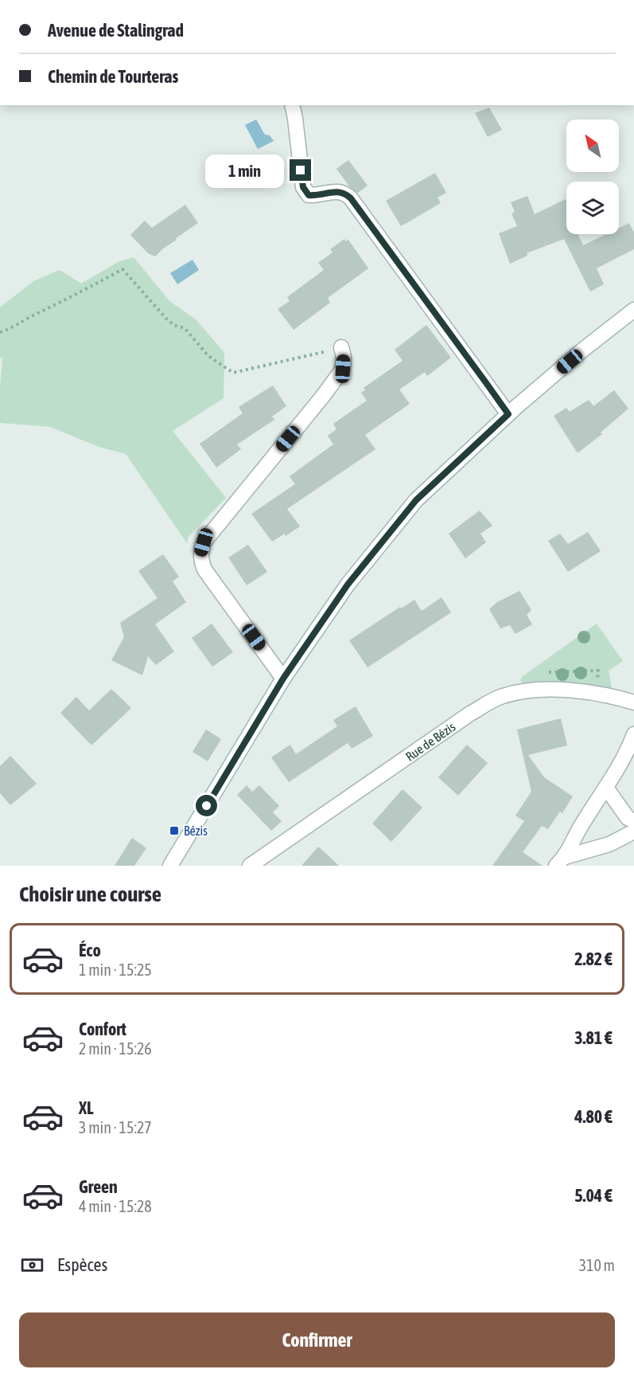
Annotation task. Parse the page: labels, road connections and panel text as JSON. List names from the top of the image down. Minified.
{"streets":{"street":["Rue de Bézis"]},"places":{"transit":["Bézis"]},"north":"top left","page":{"banner":["Avenue de Stalingrad","Chemin de Tourteras"],"bubble":"1 min","heading":"Choisir une course","list":[{"name":"Éco","note":"1 min · 15:25","value":"2.82 €"},{"name":"Confort","note":"2 min · 15:26","value":"3.81 €"},{"name":"XL","note":"3 min · 15:27","value":"4.80 €"},{"name":"Green","note":"4 min · 15:28","value":"5.04 €"}],"pay":["Espèces","310 m"],"buttons":"Confirmer"}}
